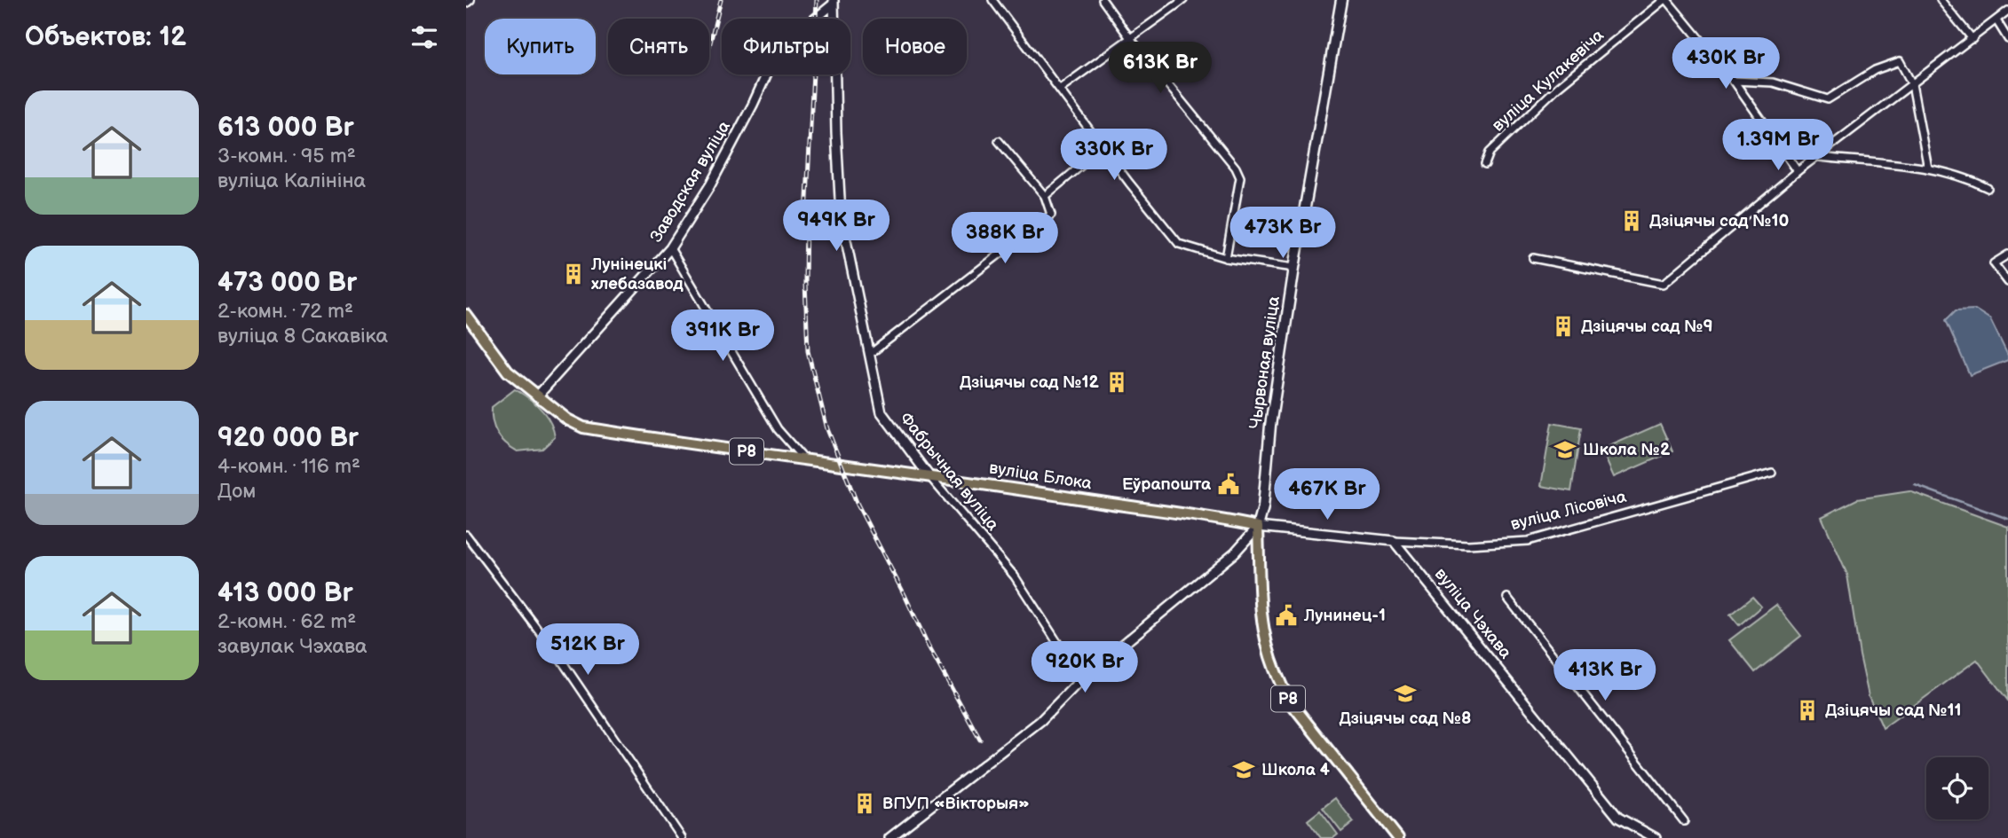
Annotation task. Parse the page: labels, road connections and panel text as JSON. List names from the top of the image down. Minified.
{"streets":{"main road":["Чырвоная вуліца","Р8","вуліца Блока"],"street":["вуліца Кулакевіча","Заводская вуліца","Фабрычная вуліца","вуліца Лісовіча","вуліца Чэхава"]},"crossings":[["Заводская вуліца","Р8"],["Заводская вуліца","Фабрычная вуліца"],["Чырвоная вуліца","вуліца Блока"],["Чырвоная вуліца","вуліца Лісовіча"],["Р8","Фабрычная вуліца"],["Р8","вуліца Блока"],["Фабрычная вуліца","вуліца Блока"],["вуліца Блока","вуліца Лісовіча"],["вуліца Лісовіча","вуліца Чэхава"]],"places":{"building":["Дзіцячы сад №10","Лунінецкі хлебазавод","Дзіцячы сад №9","Дзіцячы сад №12","Дзіцячы сад №11","ВПУП «Вікторыя»"],"school or university":["Школа №2","Дзіцячы сад №8","Школа 4"],"public building":["Еўрапошта","Лунинец-1"]},"page":{"heading":"Объектов: 12","chip":["Купить","Снять","Фильтры","Новое"],"price":["430K Br","613K Br","1.39M Br","330K Br","949K Br","473K Br","388K Br","391K Br","467K Br","512K Br","920K Br","413K Br"],"list":[{"name":"613 000 Br","note":"3-комн. · 95 m² · вуліца Калініна"},{"name":"473 000 Br","note":"2-комн. · 72 m² · вуліца 8 Сакавіка"},{"name":"920 000 Br","note":"4-комн. · 116 m² · Дом"},{"name":"413 000 Br","note":"2-комн. · 62 m² · завулак Чэхава"}]}}
